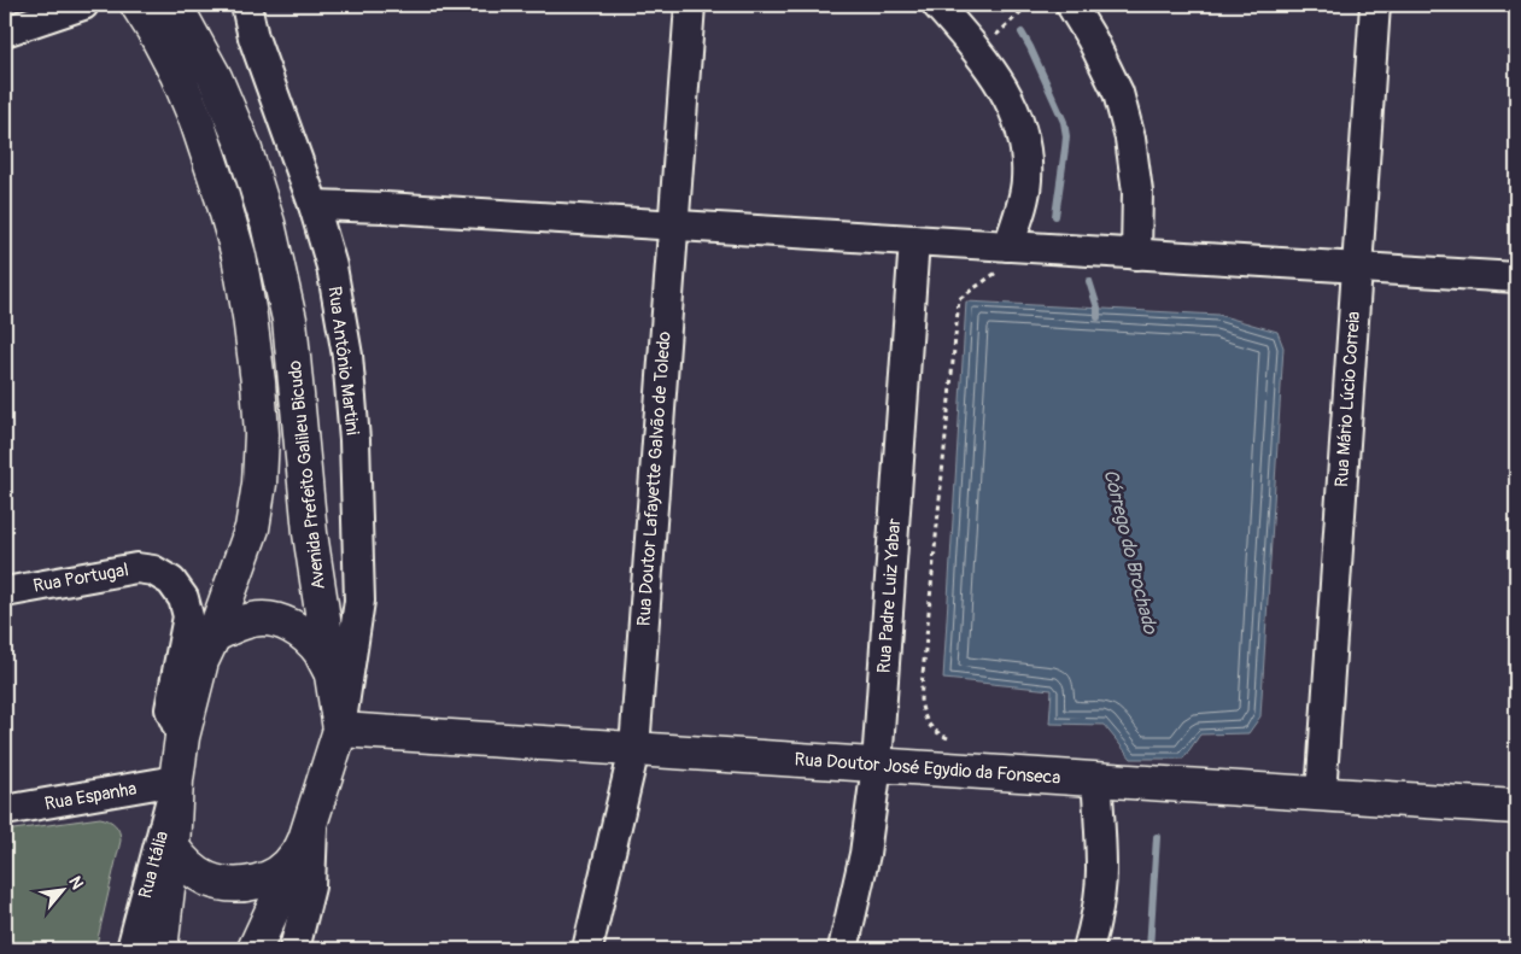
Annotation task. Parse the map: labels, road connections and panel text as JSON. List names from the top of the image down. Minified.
{"streets":{"main road":["Avenida Prefeito Galileu Bicudo","Rua Doutor José Egydio da Fonseca"],"street":["Rua Antônio Martini","Rua Mário Lúcio Correia","Rua Doutor Lafayette Galvão de Toledo","Rua Portugal","Rua Padre Luiz Yabar","Rua Espanha","Rua Itália"]},"crossings":[["Rua Antônio Martini","Avenida Prefeito Galileu Bicudo"],["Rua Antônio Martini","Rua Doutor José Egydio da Fonseca"],["Rua Mário Lúcio Correia","Rua Doutor José Egydio da Fonseca"],["Avenida Prefeito Galileu Bicudo","Rua Doutor José Egydio da Fonseca"],["Rua Doutor Lafayette Galvão de Toledo","Rua Doutor José Egydio da Fonseca"],["Rua Padre Luiz Yabar","Rua Doutor José Egydio da Fonseca"],["Rua Espanha","Rua Itália"]],"water":["Córrego do Brochado"],"north":"top right"}
